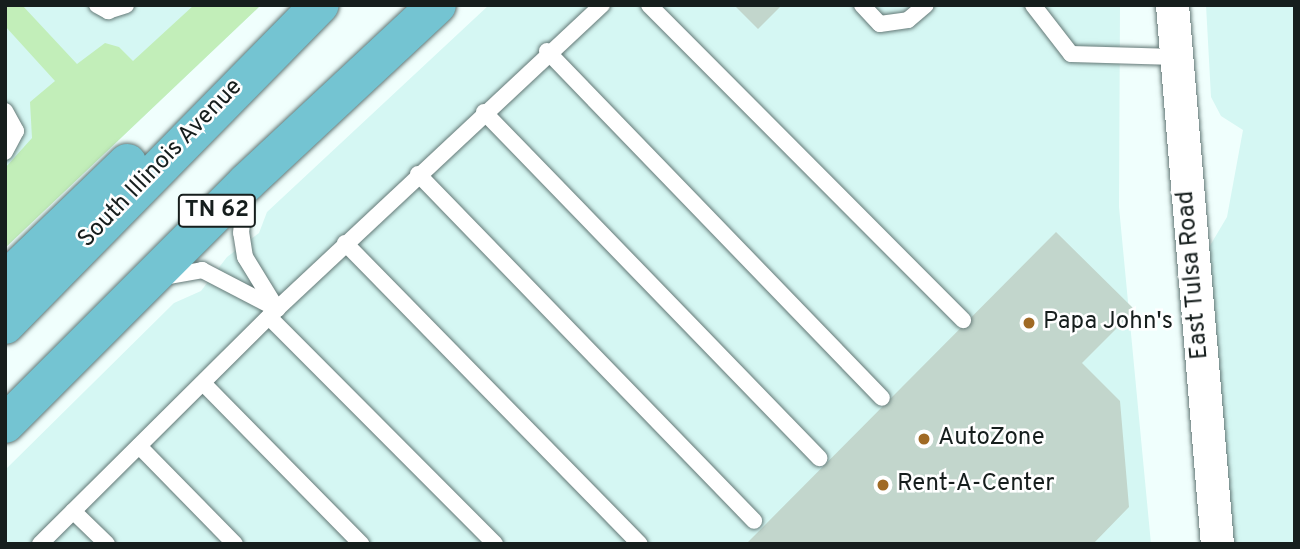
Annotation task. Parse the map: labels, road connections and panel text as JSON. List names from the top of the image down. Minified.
{"streets":{"highway":["South Illinois Avenue","TN 62"],"street":["East Tulsa Road"]},"places":["Papa John's","AutoZone","Rent-A-Center"]}
